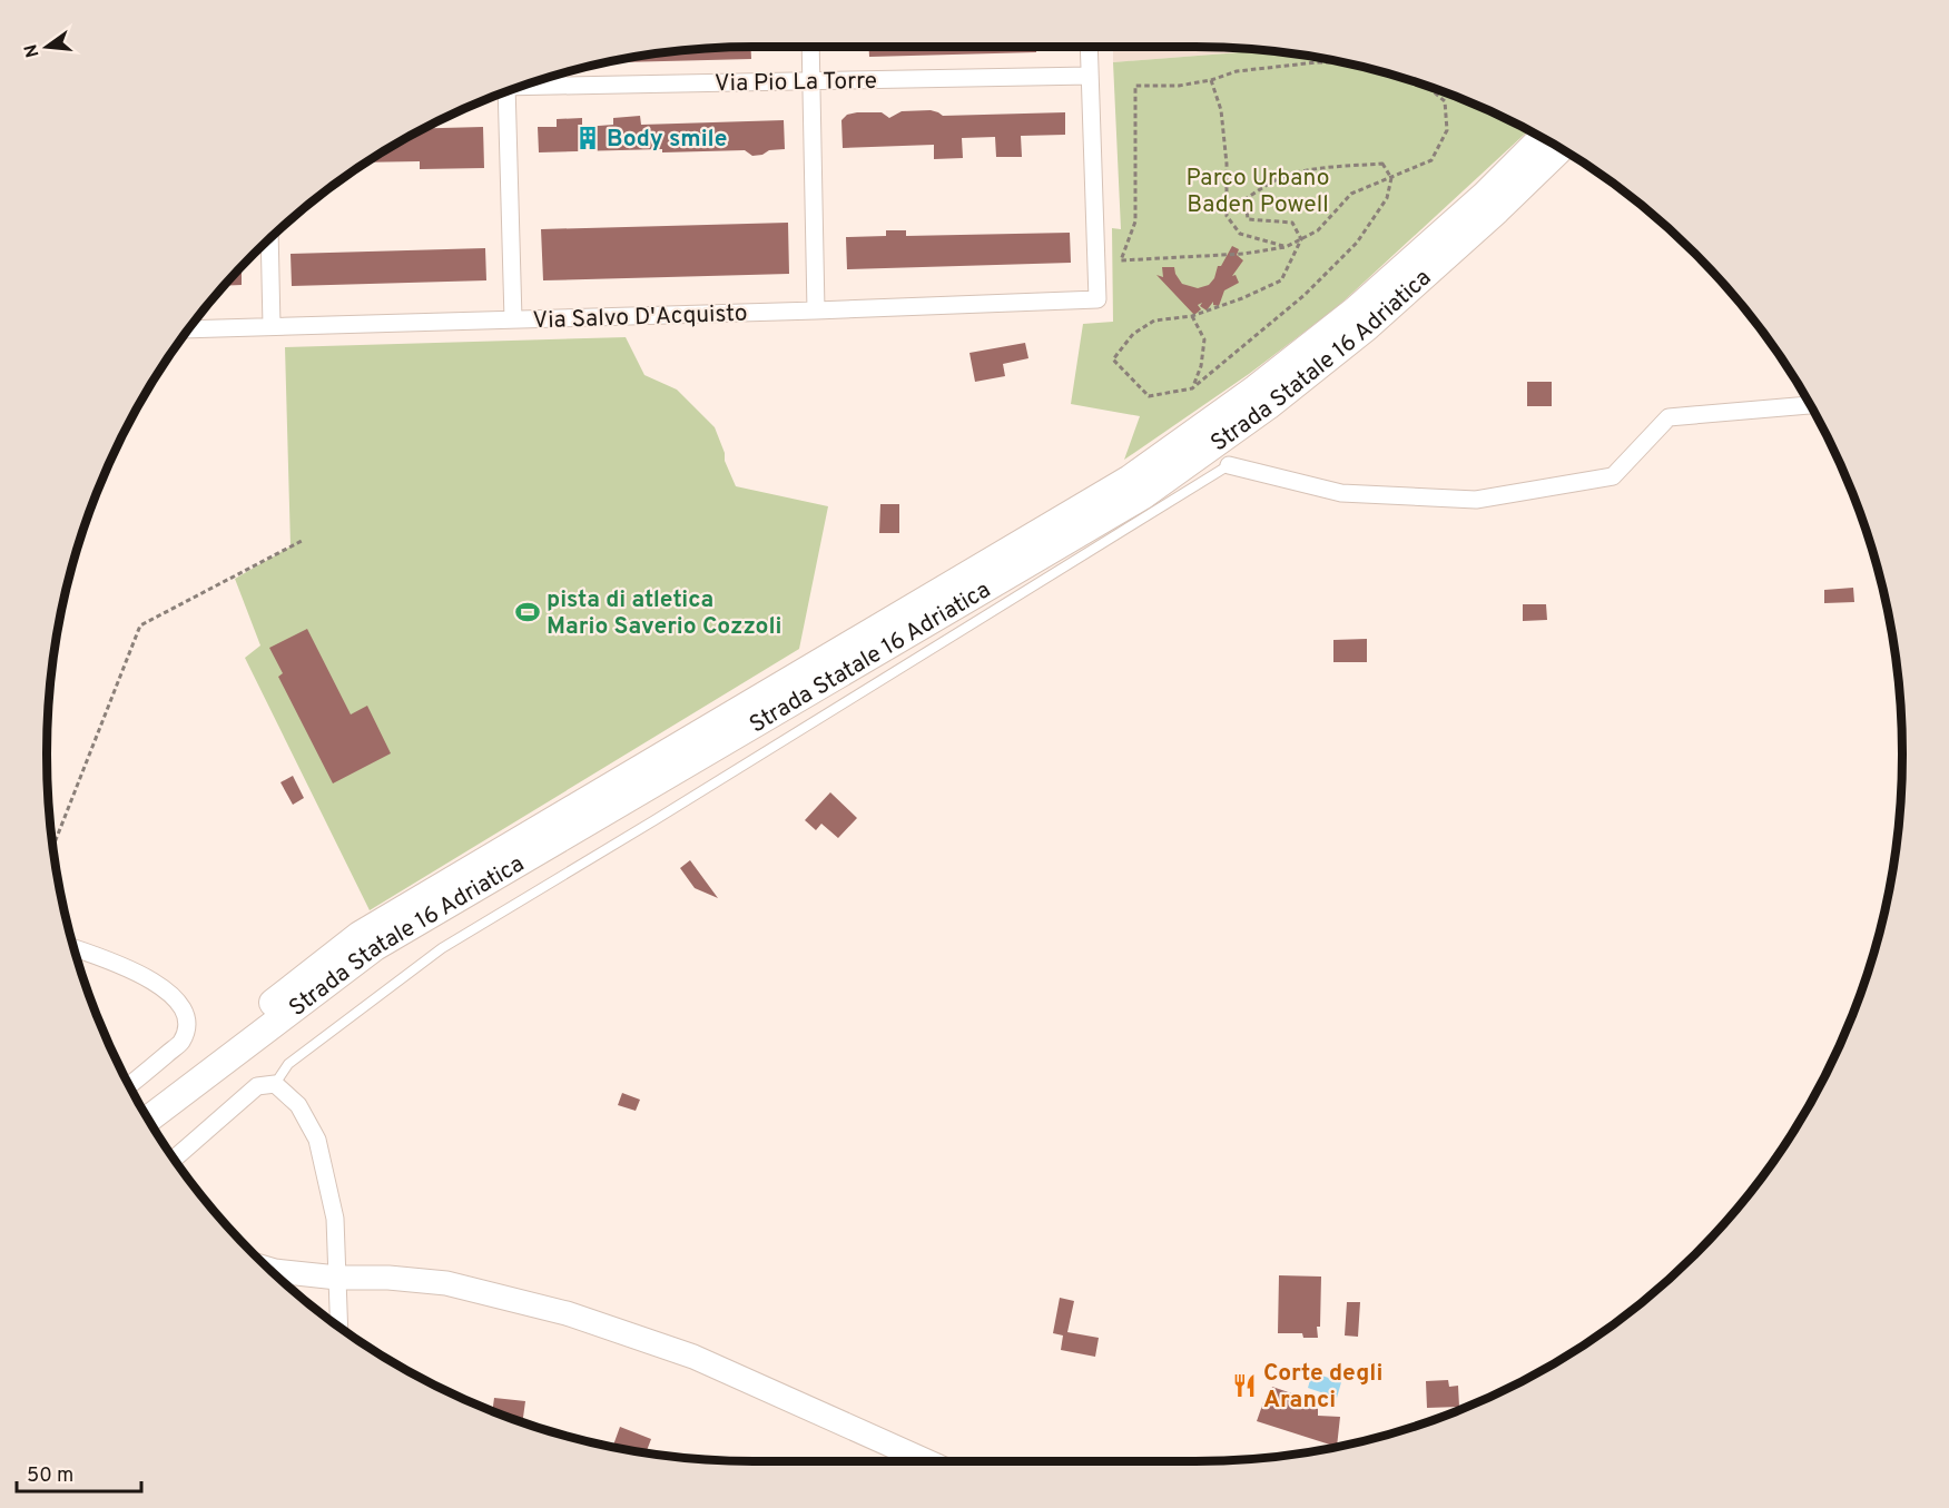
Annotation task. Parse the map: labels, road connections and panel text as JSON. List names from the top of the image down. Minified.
{"streets":{"highway":["Strada Statale 16 Adriatica"],"street":["Via Pio La Torre","Via Salvo D'Acquisto"]},"crossings":[["Via Pio La Torre","Via Salvo D'Acquisto"]],"parks":["Parco Urbano Baden Powell"],"places":{"building":["Body smile"],"sports":["pista di atletica Mario Saverio Cozzoli"],"restaurant":["Corte degli Aranci"]},"scale_bar":"50 m","north":"left"}
